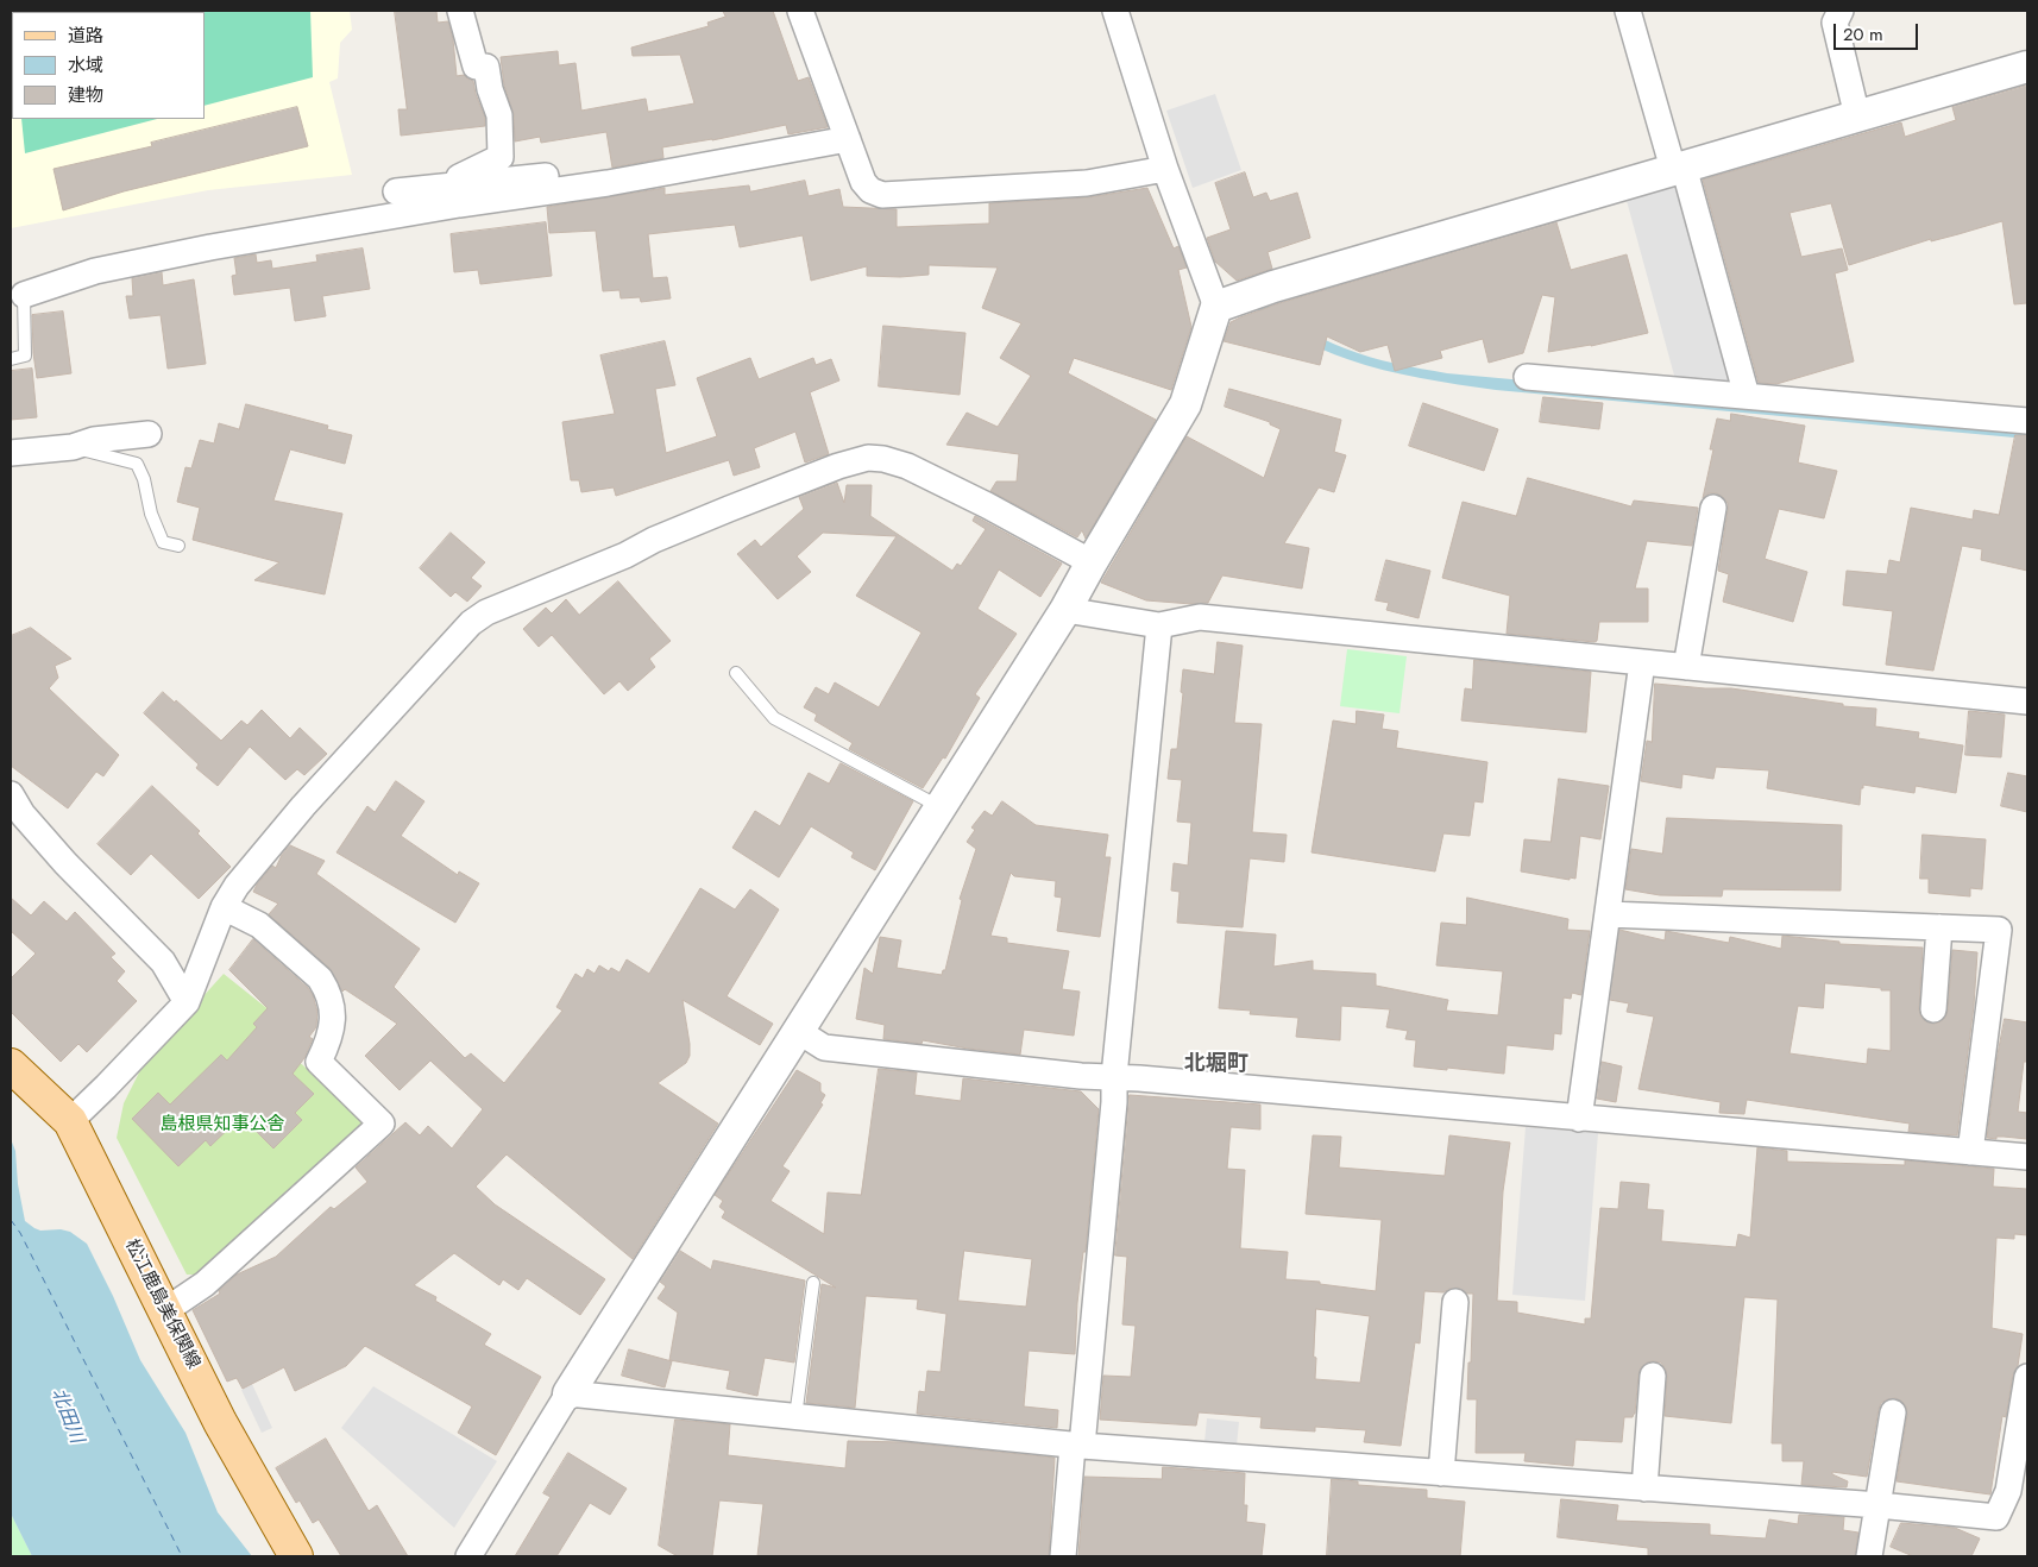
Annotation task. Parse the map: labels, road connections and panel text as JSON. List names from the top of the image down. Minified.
{"streets":{"main road":["松江鹿島美保関線"]},"districts":["北堀町"],"water":["北田川"],"parks":["島根県知事公舎"],"legend":["道路","水域","建物"],"scale_bar":"20 m"}
